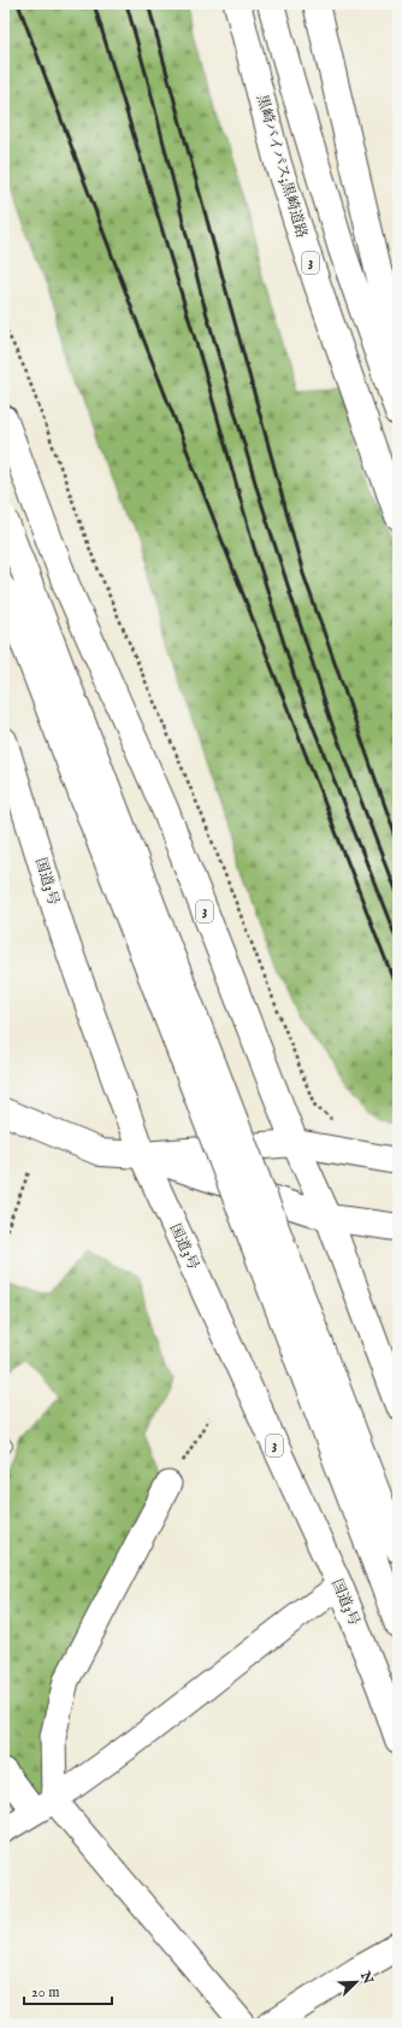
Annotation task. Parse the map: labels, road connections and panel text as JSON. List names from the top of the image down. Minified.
{"streets":{"main road":["黒崎バイパス;黒崎道路","3","国道3号"]},"scale_bar":"20 m","north":"top right"}
